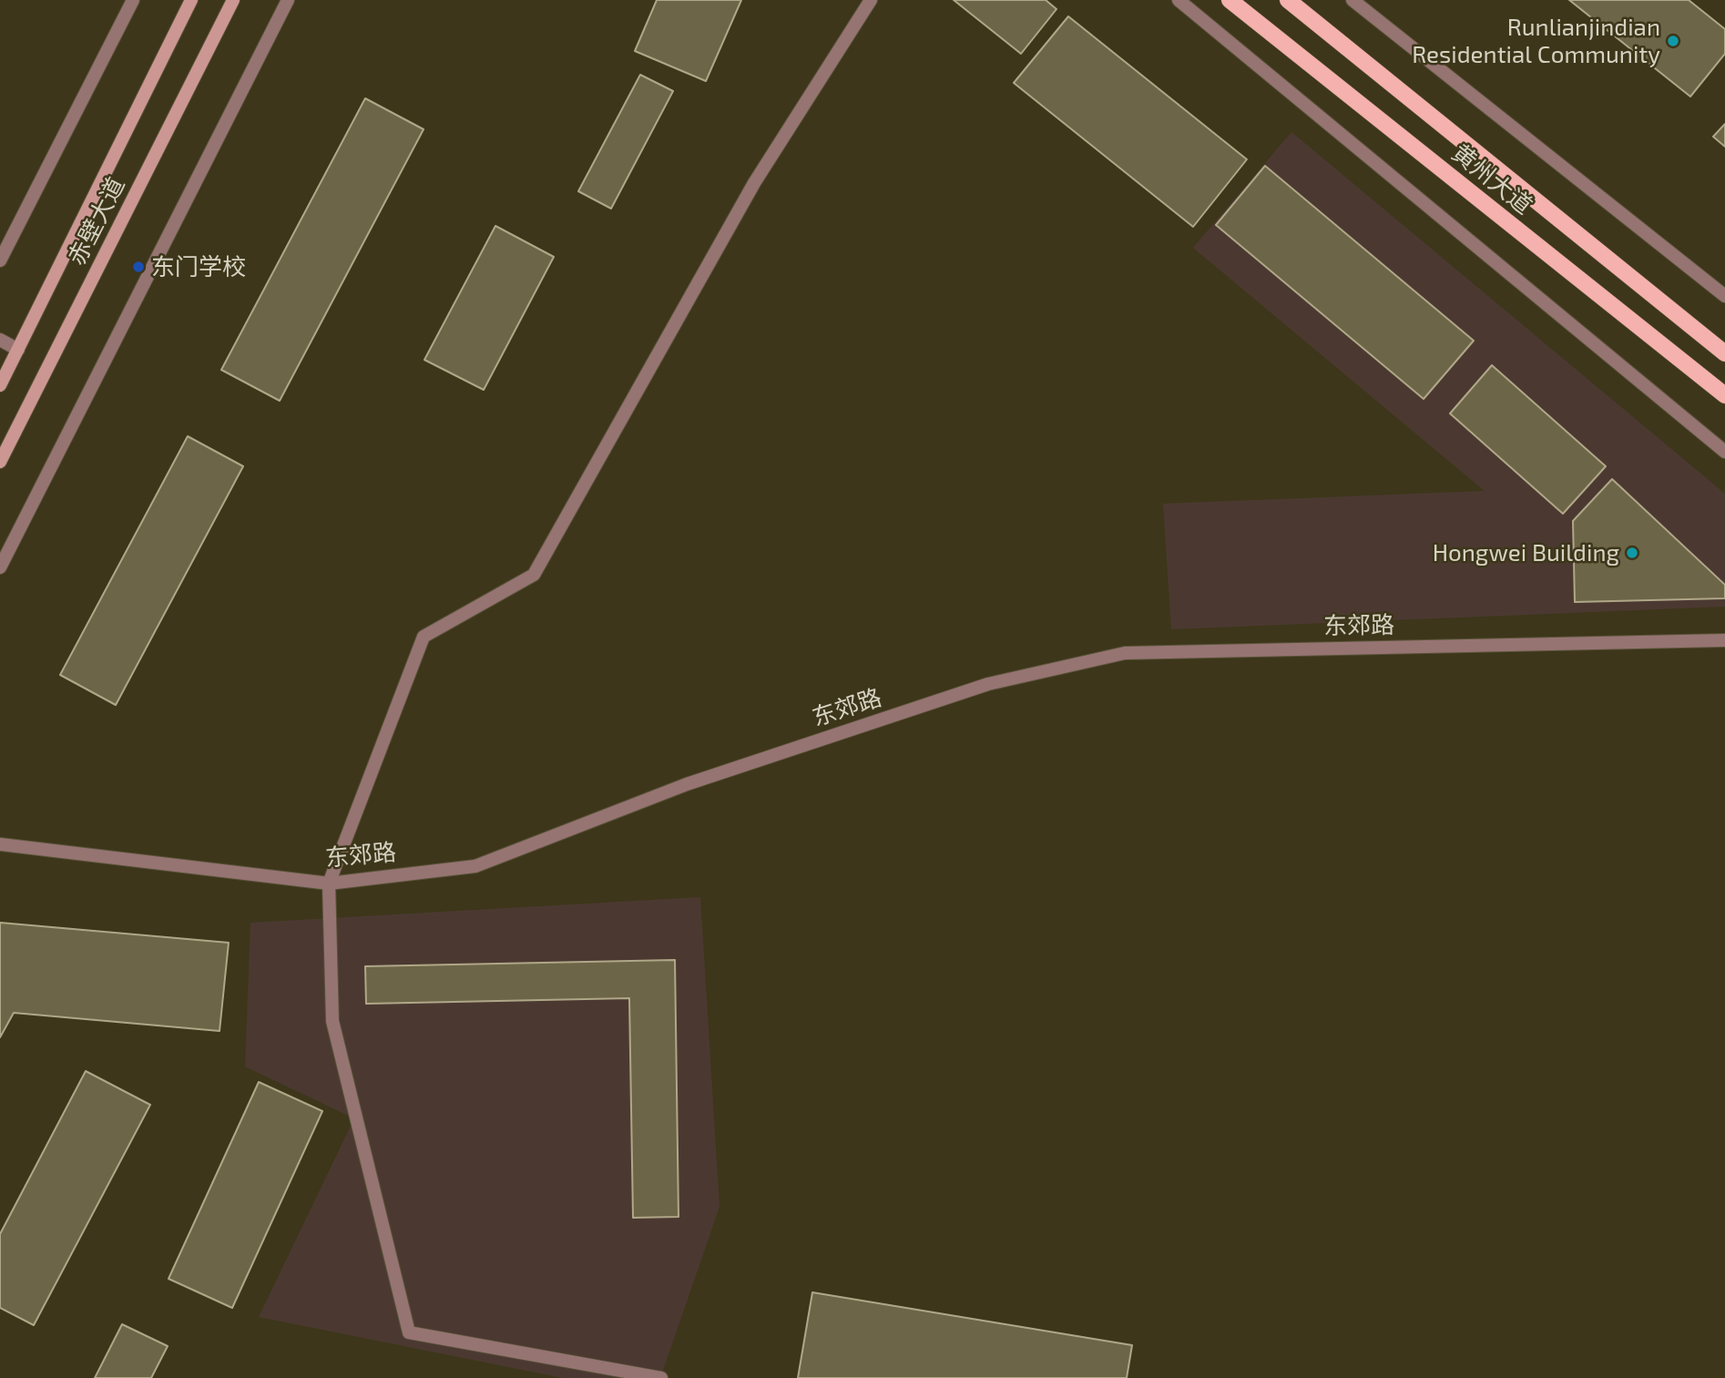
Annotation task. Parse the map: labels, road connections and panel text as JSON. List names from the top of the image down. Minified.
{"streets":{"main road":["黄州大道","赤壁大道"],"street":["东郊路"]},"places":["Runlianjindian Residential Community","东门学校","Hongwei Building"]}
